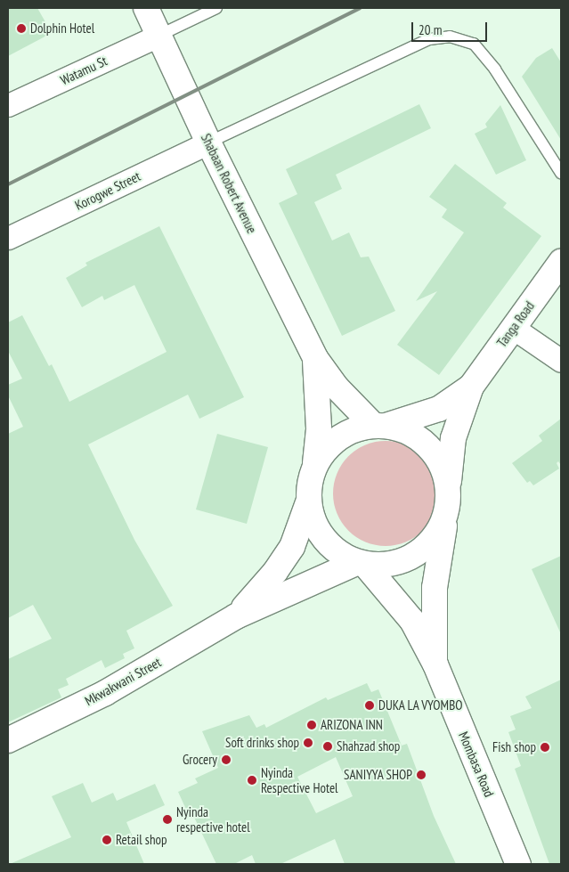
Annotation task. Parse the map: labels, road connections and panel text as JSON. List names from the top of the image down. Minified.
{"streets":{"main road":["Shabaan Robert Avenue","Tanga Road","Mkwakwani Street","Mombasa Road"],"street":["Watamu St","Korogwe Street"]},"crossings":[["Watamu St","Shabaan Robert Avenue"],["Shabaan Robert Avenue","Korogwe Street"]],"places":["Dolphin Hotel","DUKA LA VYOMBO","ARIZONA INN","Soft drinks shop","Shahzad shop","Fish shop","Grocery","SANIYYA SHOP","Nyinda Respective Hotel","Nyinda respective hotel","Retail shop"],"scale_bar":"20 m"}
